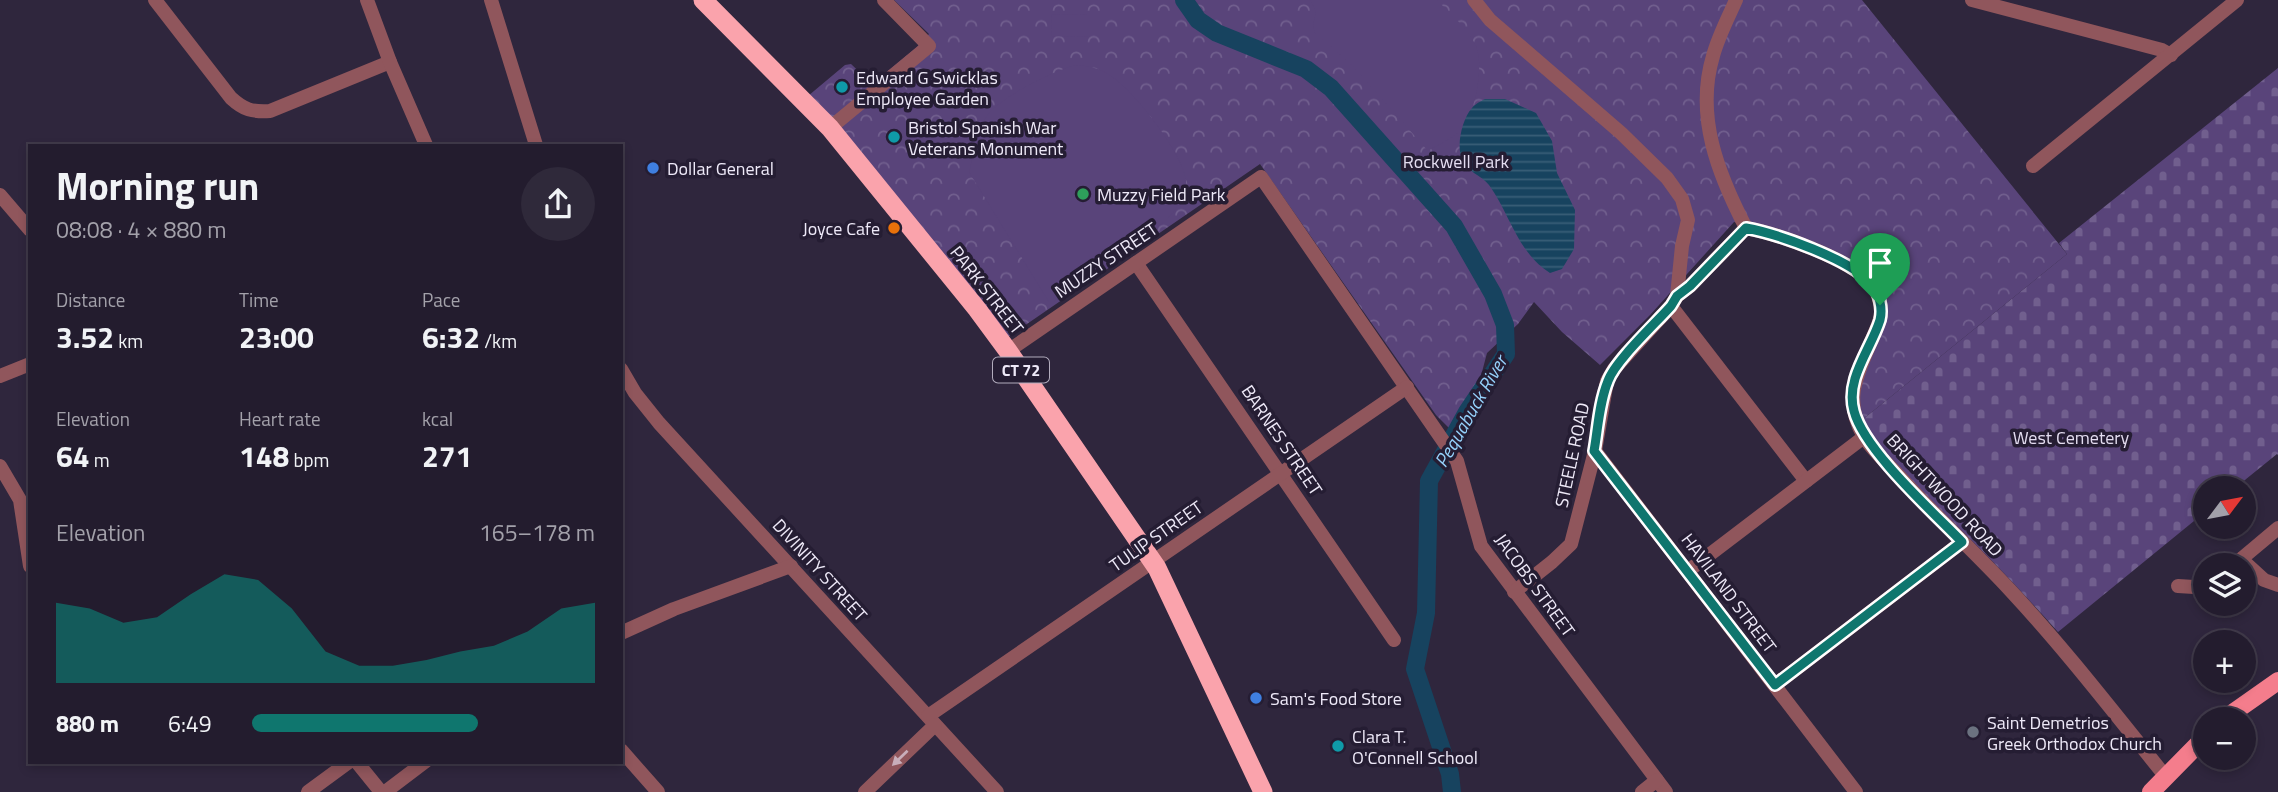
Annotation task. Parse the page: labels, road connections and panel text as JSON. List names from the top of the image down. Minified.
{"streets":{"highway":["PARK STREET","CT 72"],"street":["MUZZY STREET","BARNES STREET","STEELE ROAD","BRIGHTWOOD ROAD","TULIP STREET","DIVINITY STREET","JACOBS STREET","HAVILAND STREET"]},"crossings":[["MUZZY STREET","PARK STREET"],["MUZZY STREET","BARNES STREET"],["MUZZY STREET","JACOBS STREET"],["PARK STREET","TULIP STREET"],["BARNES STREET","TULIP STREET"],["STEELE ROAD","BRIGHTWOOD ROAD"],["STEELE ROAD","JACOBS STREET"],["STEELE ROAD","HAVILAND STREET"],["TULIP STREET","DIVINITY STREET"],["TULIP STREET","JACOBS STREET"]],"water":["Pequabuck River"],"parks":["Rockwell Park","West Cemetery"],"places":["Edward G Swicklas Employee Garden","Bristol Spanish War Veterans Monument","Dollar General","Muzzy Field Park","Joyce Cafe","Sam's Food Store","Saint Demetrios Greek Orthodox Church","Clara T. O'Connell School"],"north":"top right","page":{"heading":["Morning run","08:08 · 4 × 880 m"],"stats":[["Distance","3.52 km"],["Time","23:00"],["Pace","6:32 /km"],["Elevation","64 m"],["Heart rate","148 bpm"],["kcal","271"]],"map_buttons":["+","−"],"chart":["Elevation","165–178 m"],"list":[{"name":"880 m","note":"6:49"}]}}
